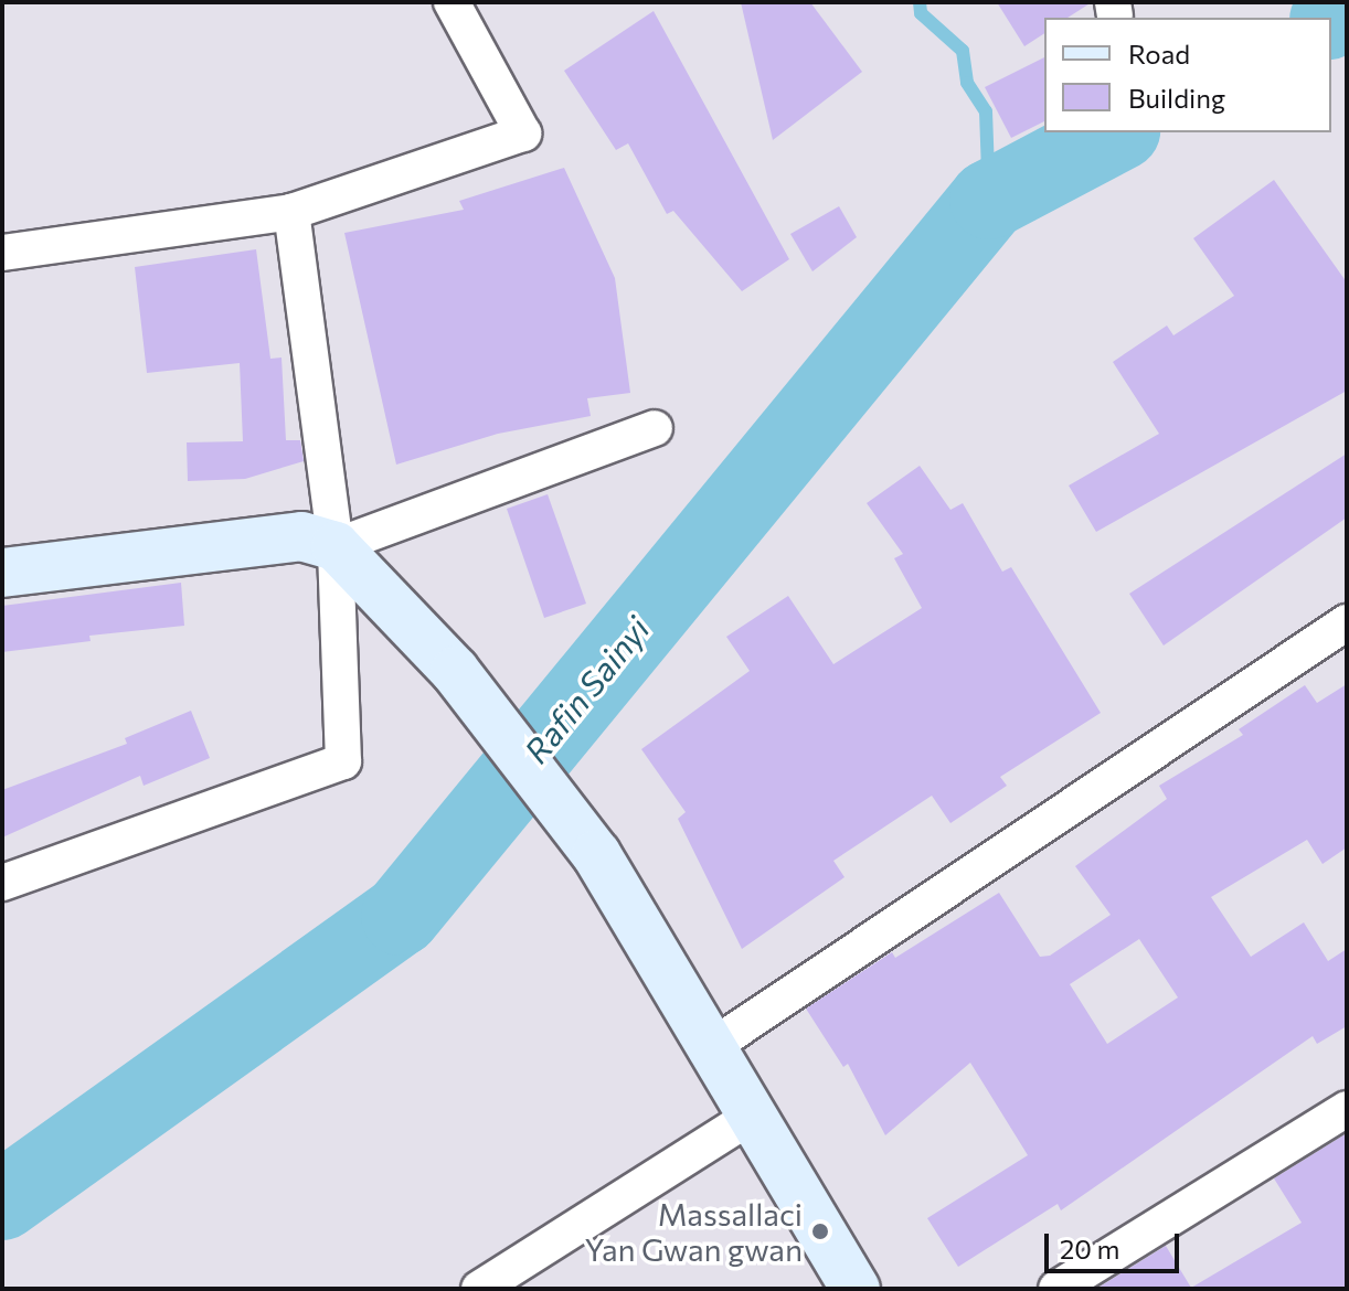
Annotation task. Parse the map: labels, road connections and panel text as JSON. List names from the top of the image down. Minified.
{"water":["Rafin Sainyi"],"places":["Massallaci Yan Gwan gwan"],"legend":["Road","Building"],"scale_bar":"20 m"}
